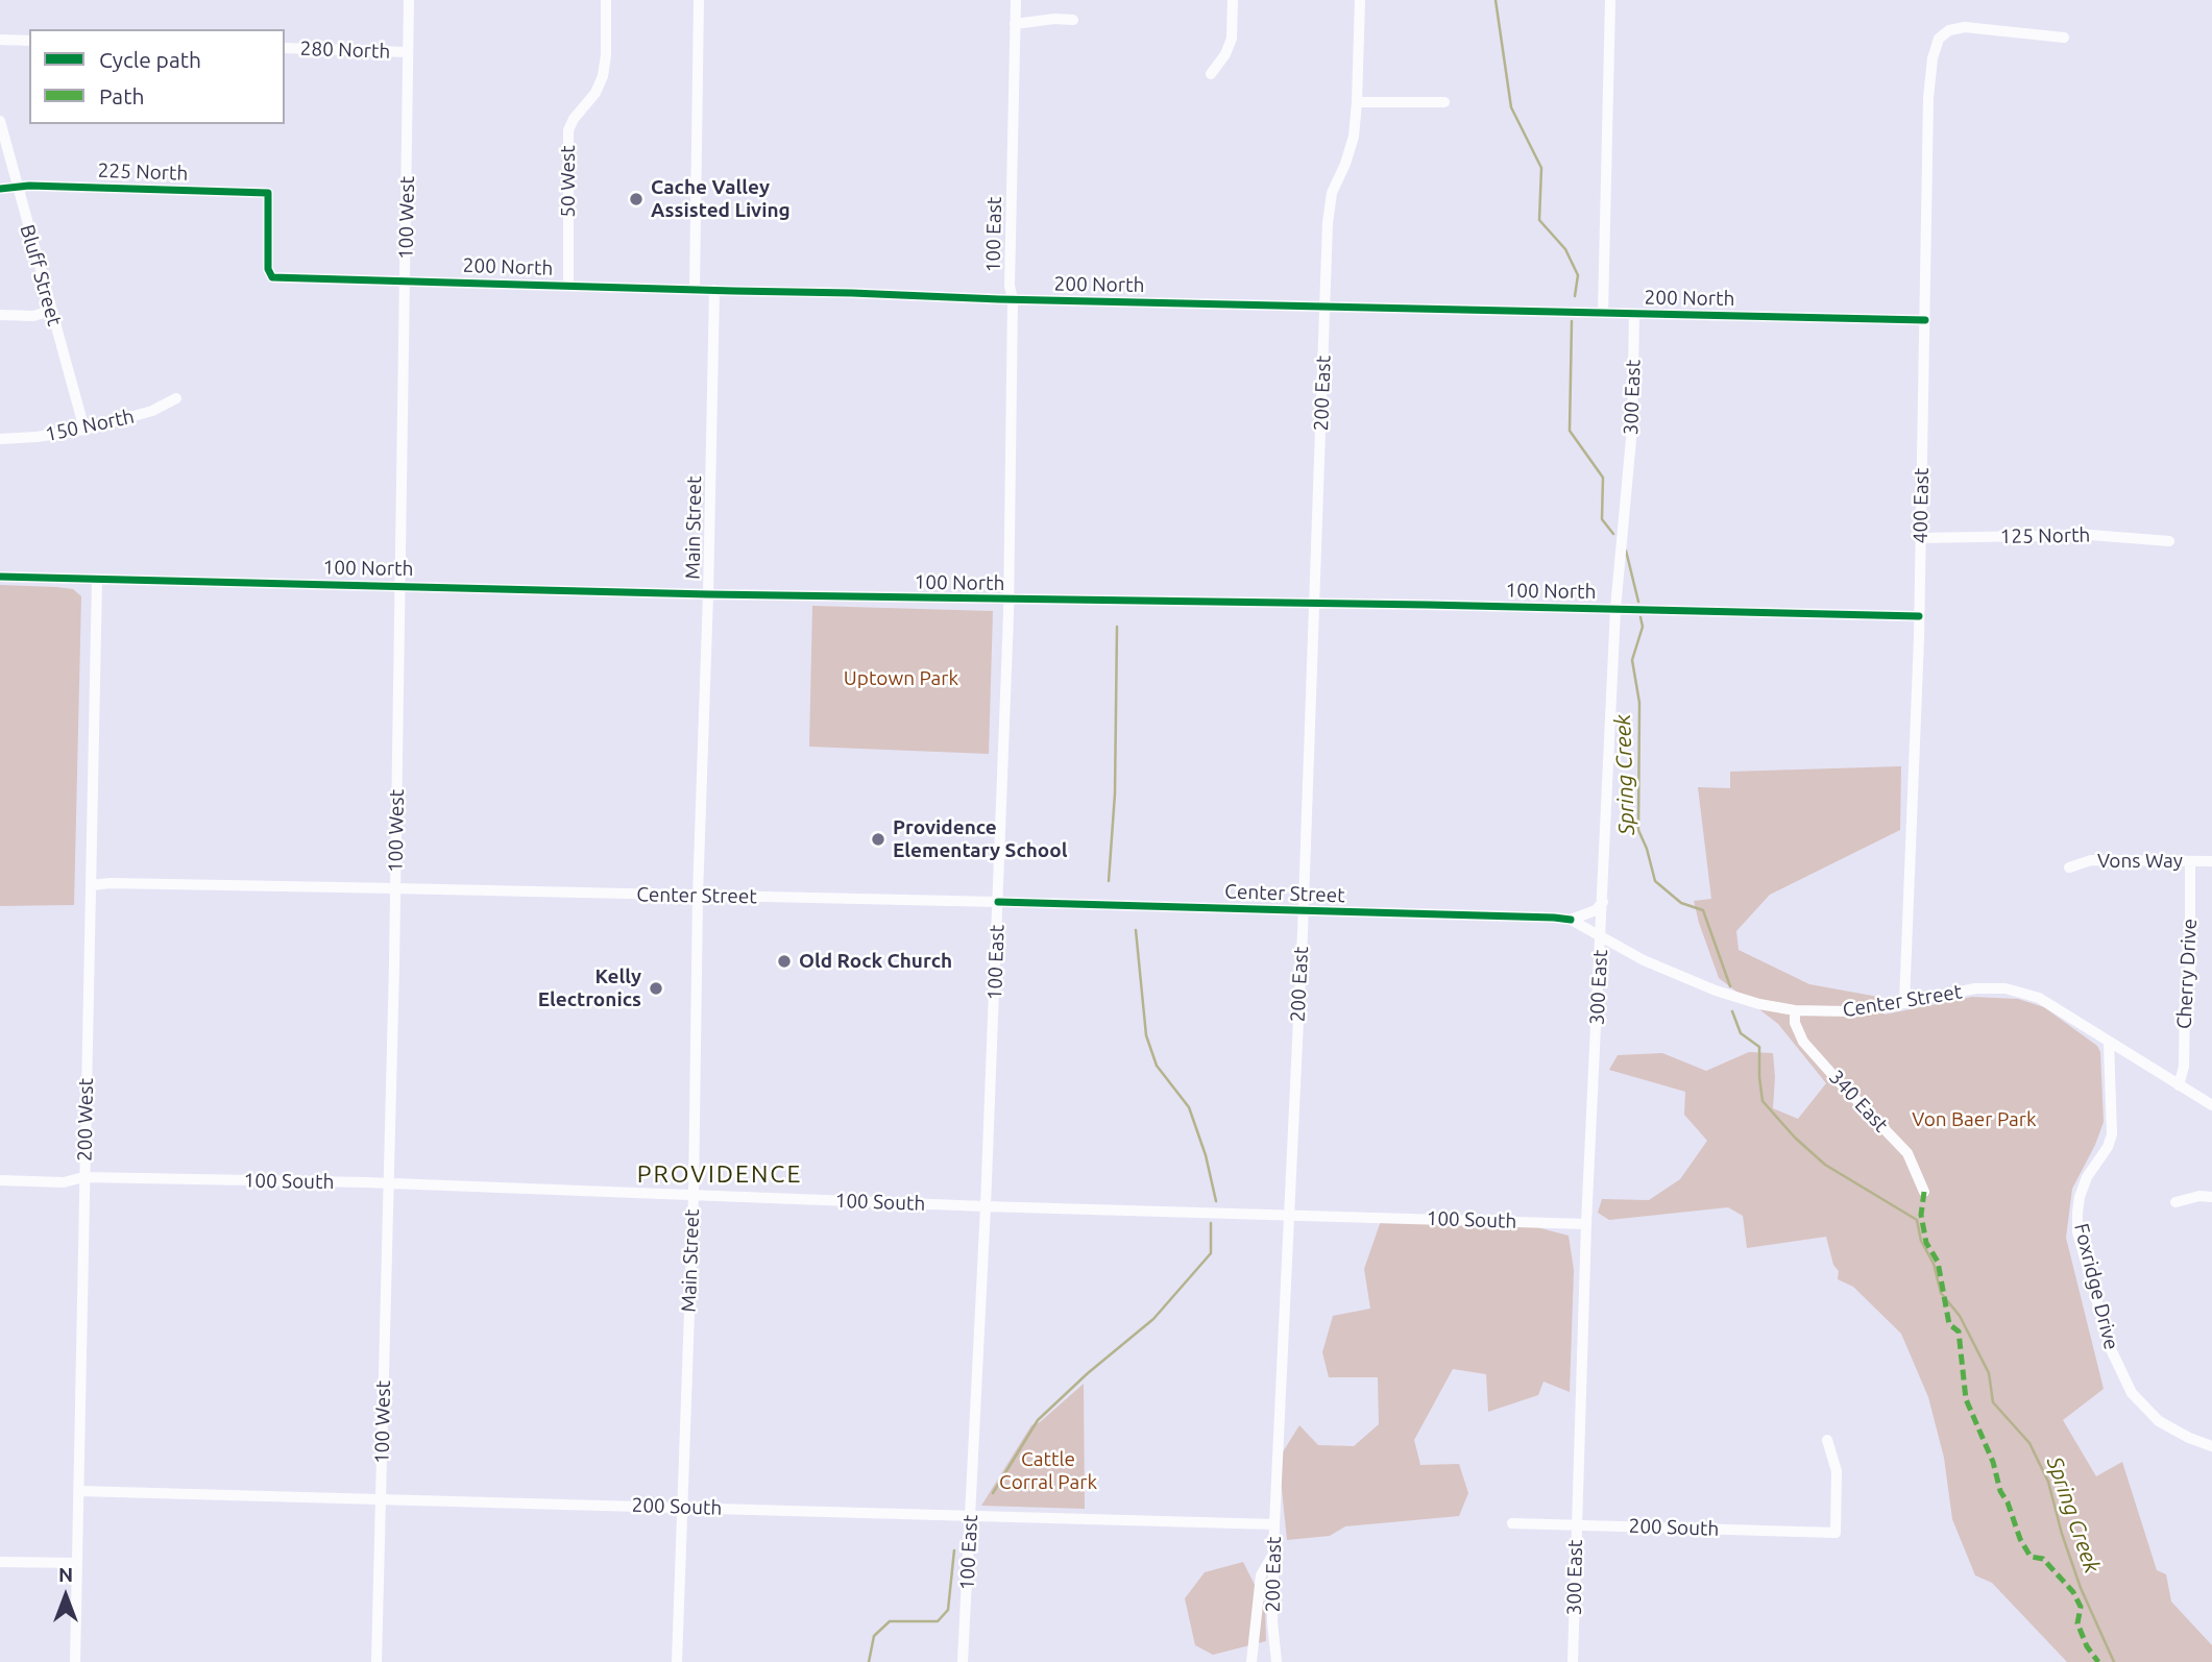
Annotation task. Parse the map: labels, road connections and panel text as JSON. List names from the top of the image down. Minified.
{"streets":{"street":["280 North","225 North","50 West","100 West","100 East","200 North","Bluff Street","200 East","300 East","150 North","400 East","Main Street","125 North","100 North","Vons Way","Center Street","Cherry Drive","340 East","200 West","100 South","Foxridge Drive","200 South"]},"crossings":[["280 North","100 West"],["225 North","200 North"],["225 North","Bluff Street"],["50 West","200 North"],["100 West","200 North"],["100 West","100 North"],["100 West","Center Street"],["100 West","100 South"],["100 West","200 South"],["100 East","200 North"],["100 East","100 North"],["100 East","Center Street"],["100 East","100 South"],["100 East","200 South"],["200 North","200 East"],["200 North","300 East"],["200 North","400 East"],["200 North","Main Street"],["Bluff Street","150 North"],["200 East","100 North"],["200 East","Center Street"],["200 East","100 South"],["200 East","200 South"],["300 East","100 North"],["300 East","Center Street"],["300 East","100 South"],["300 East","200 South"],["400 East","125 North"],["400 East","100 North"],["400 East","Center Street"],["Main Street","100 North"],["Main Street","Center Street"],["Main Street","100 South"],["Main Street","200 South"],["100 North","200 West"],["Vons Way","Cherry Drive"],["Center Street","Cherry Drive"],["Center Street","340 East"],["Center Street","200 West"],["Center Street","Foxridge Drive"],["200 West","100 South"],["200 West","200 South"]],"districts":["PROVIDENCE"],"water":["Spring Creek"],"parks":["Uptown Park","Von Baer Park","Cattle Corral Park"],"places":["Cache Valley Assisted Living","Providence Elementary School","Old Rock Church","Kelly Electronics"],"legend":["Cycle path","Path"],"north":"top"}
